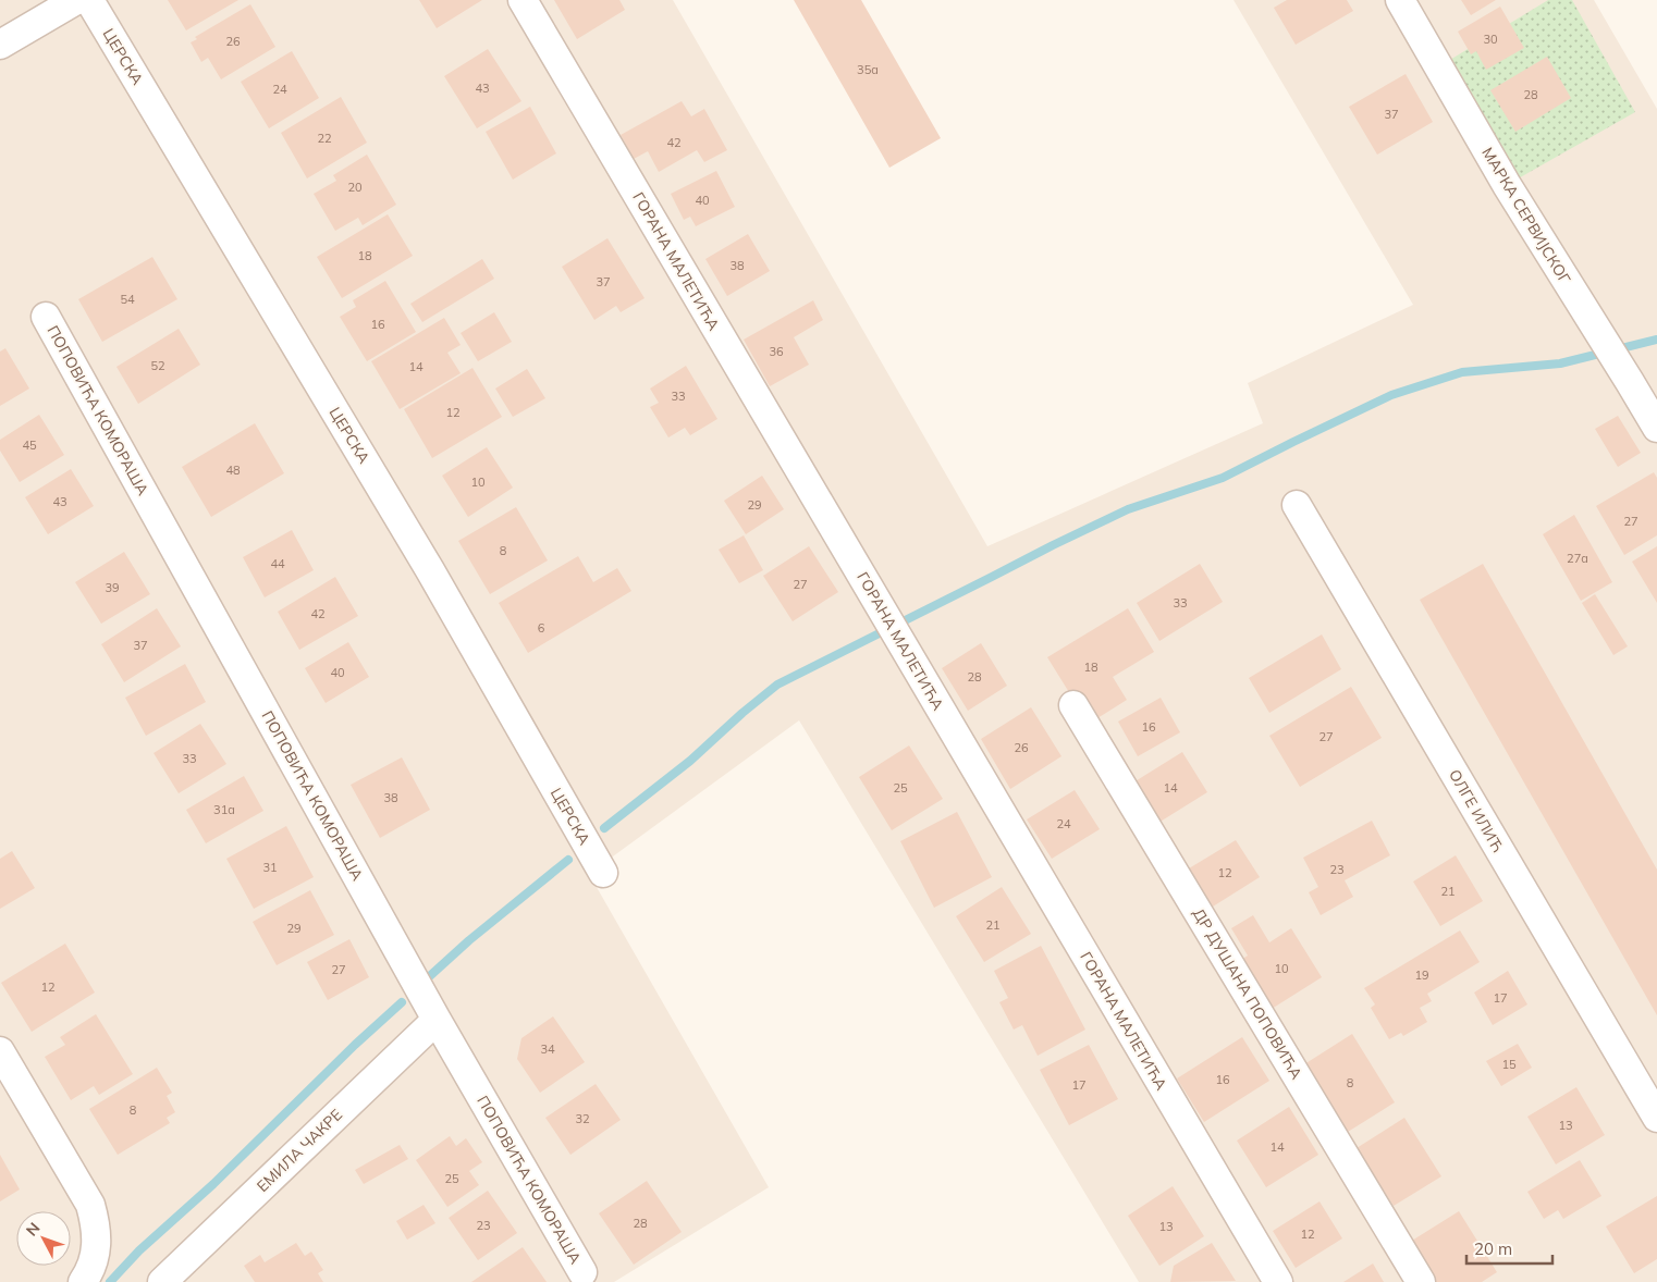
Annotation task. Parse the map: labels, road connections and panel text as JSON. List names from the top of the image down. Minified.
{"streets":{"street":["ЦЕРСКА","МАРКА СЕРВИЈСКОГ","ГОРАНА МАЛЕТИЋА","ПОПОВИЋА КОМОРАША","ОЛГЕ ИЛИЋ","ДР ДУШАНА ПОПОВИЋА","ЕМИЛА ЧАКРЕ"]},"crossings":[["ПОПОВИЋА КОМОРАША","ЕМИЛА ЧАКРЕ"]],"house_numbers":["30","26","35a","43","24","28","37","22","42","20","40","18","38","37","54","16","36","52","14","33","12","45","48","10","43","29","27","8","27a","44","27","39","33","42","6","37","18","40","28","16","27","26","33","25","14","38","31a","24","31","23","12","21","21","29","10","27","19","12","17","34","15","16","8","17","8","32","13","14","25","28","23","13","12"],"scale_bar":"20 m","north":"top left"}
